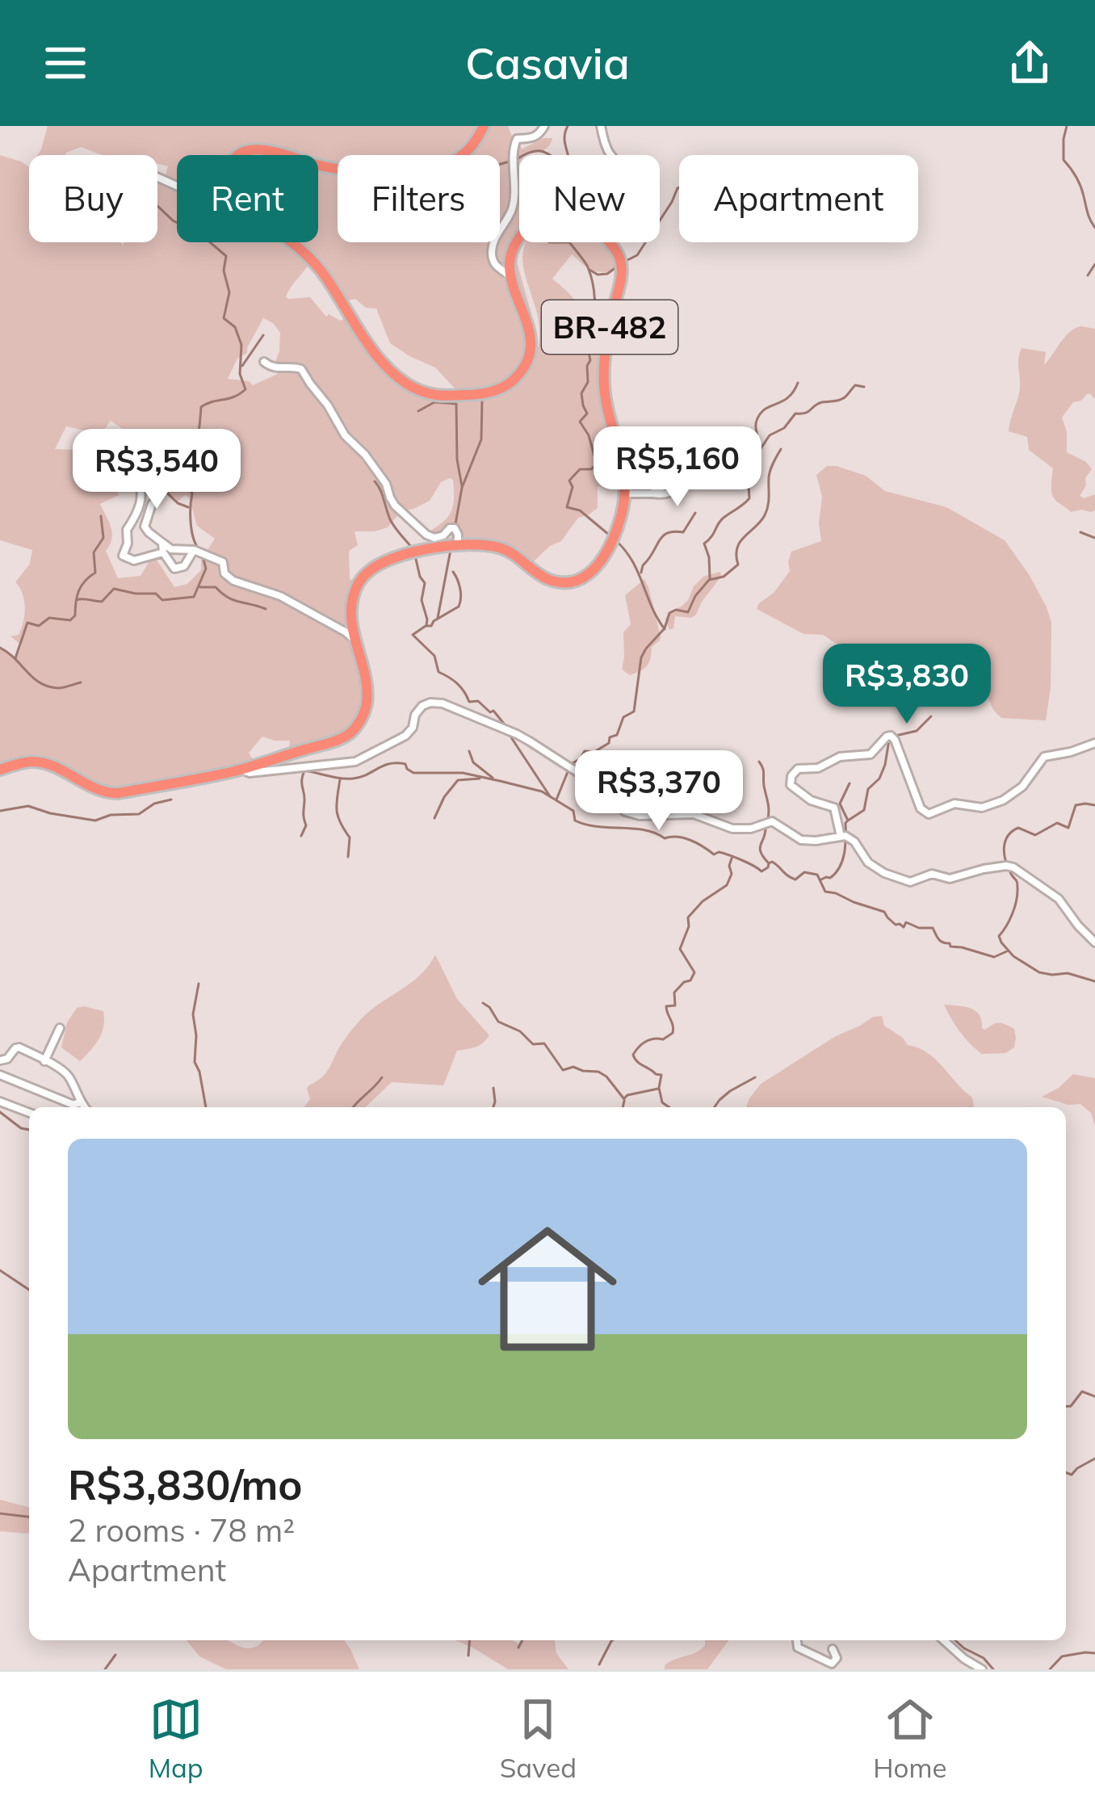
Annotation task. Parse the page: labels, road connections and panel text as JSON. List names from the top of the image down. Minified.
{"streets":{"highway":["BR-482"]},"page":{"header":"Casavia","chip":["Buy","Rent","Filters","New","Apartment"],"price":["R$5,160","R$3,540","R$3,830","R$3,370"],"list":[{"name":"R$3,830/mo","note":"2 rooms · 78 m² · Apartment"}],"tabs":["Map","Saved","Home"]}}
